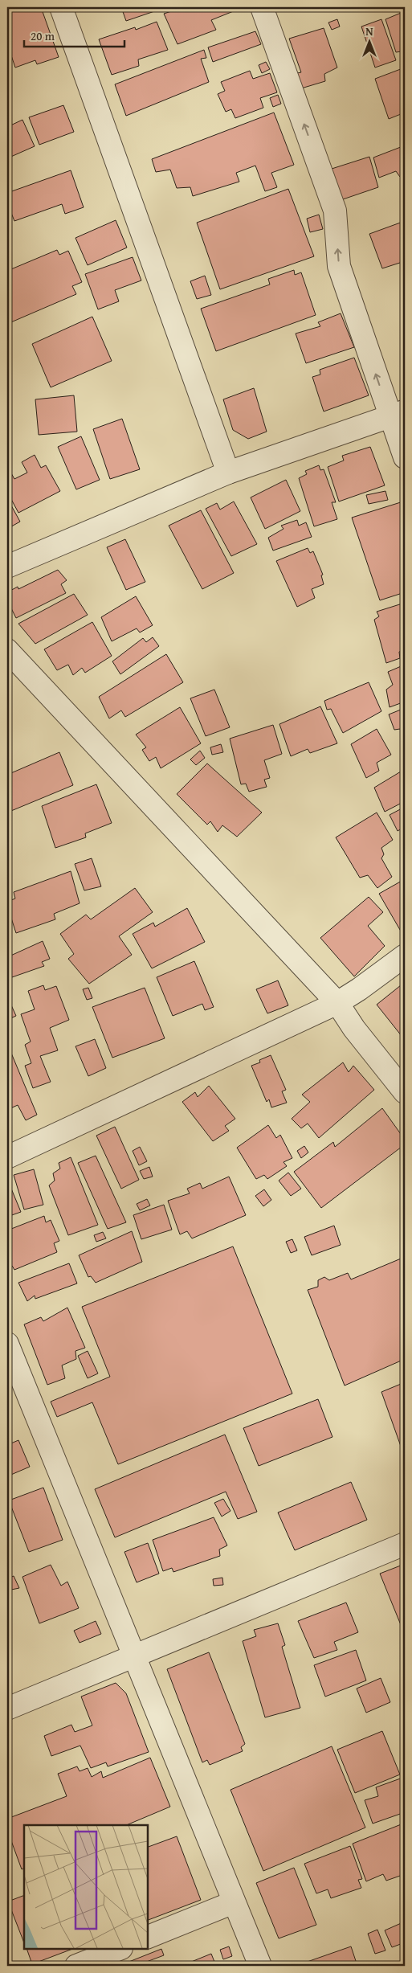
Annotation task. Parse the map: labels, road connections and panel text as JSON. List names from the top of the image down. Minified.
{"scale_bar":"20 m","north":"top"}
